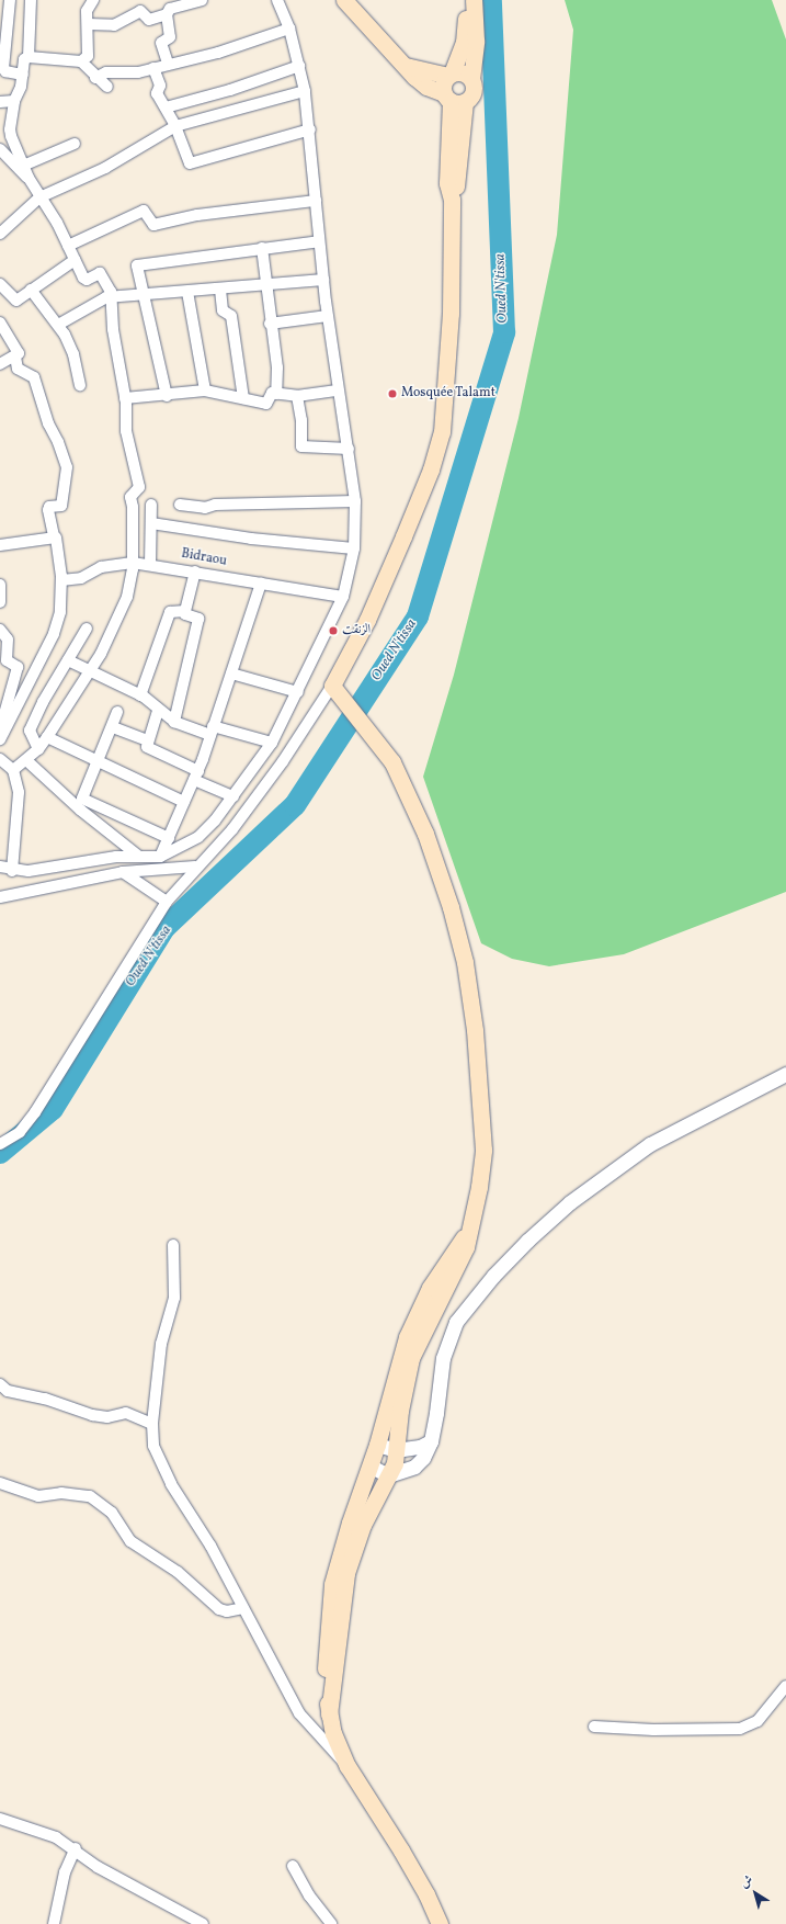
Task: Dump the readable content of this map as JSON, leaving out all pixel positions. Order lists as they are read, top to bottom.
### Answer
{
  "streets": {
    "street": ["Bidraou"]
  },
  "water": ["Oued N'tissa"],
  "places": ["Mosquée Talamt", "الزنقت"],
  "north": "top left"
}
